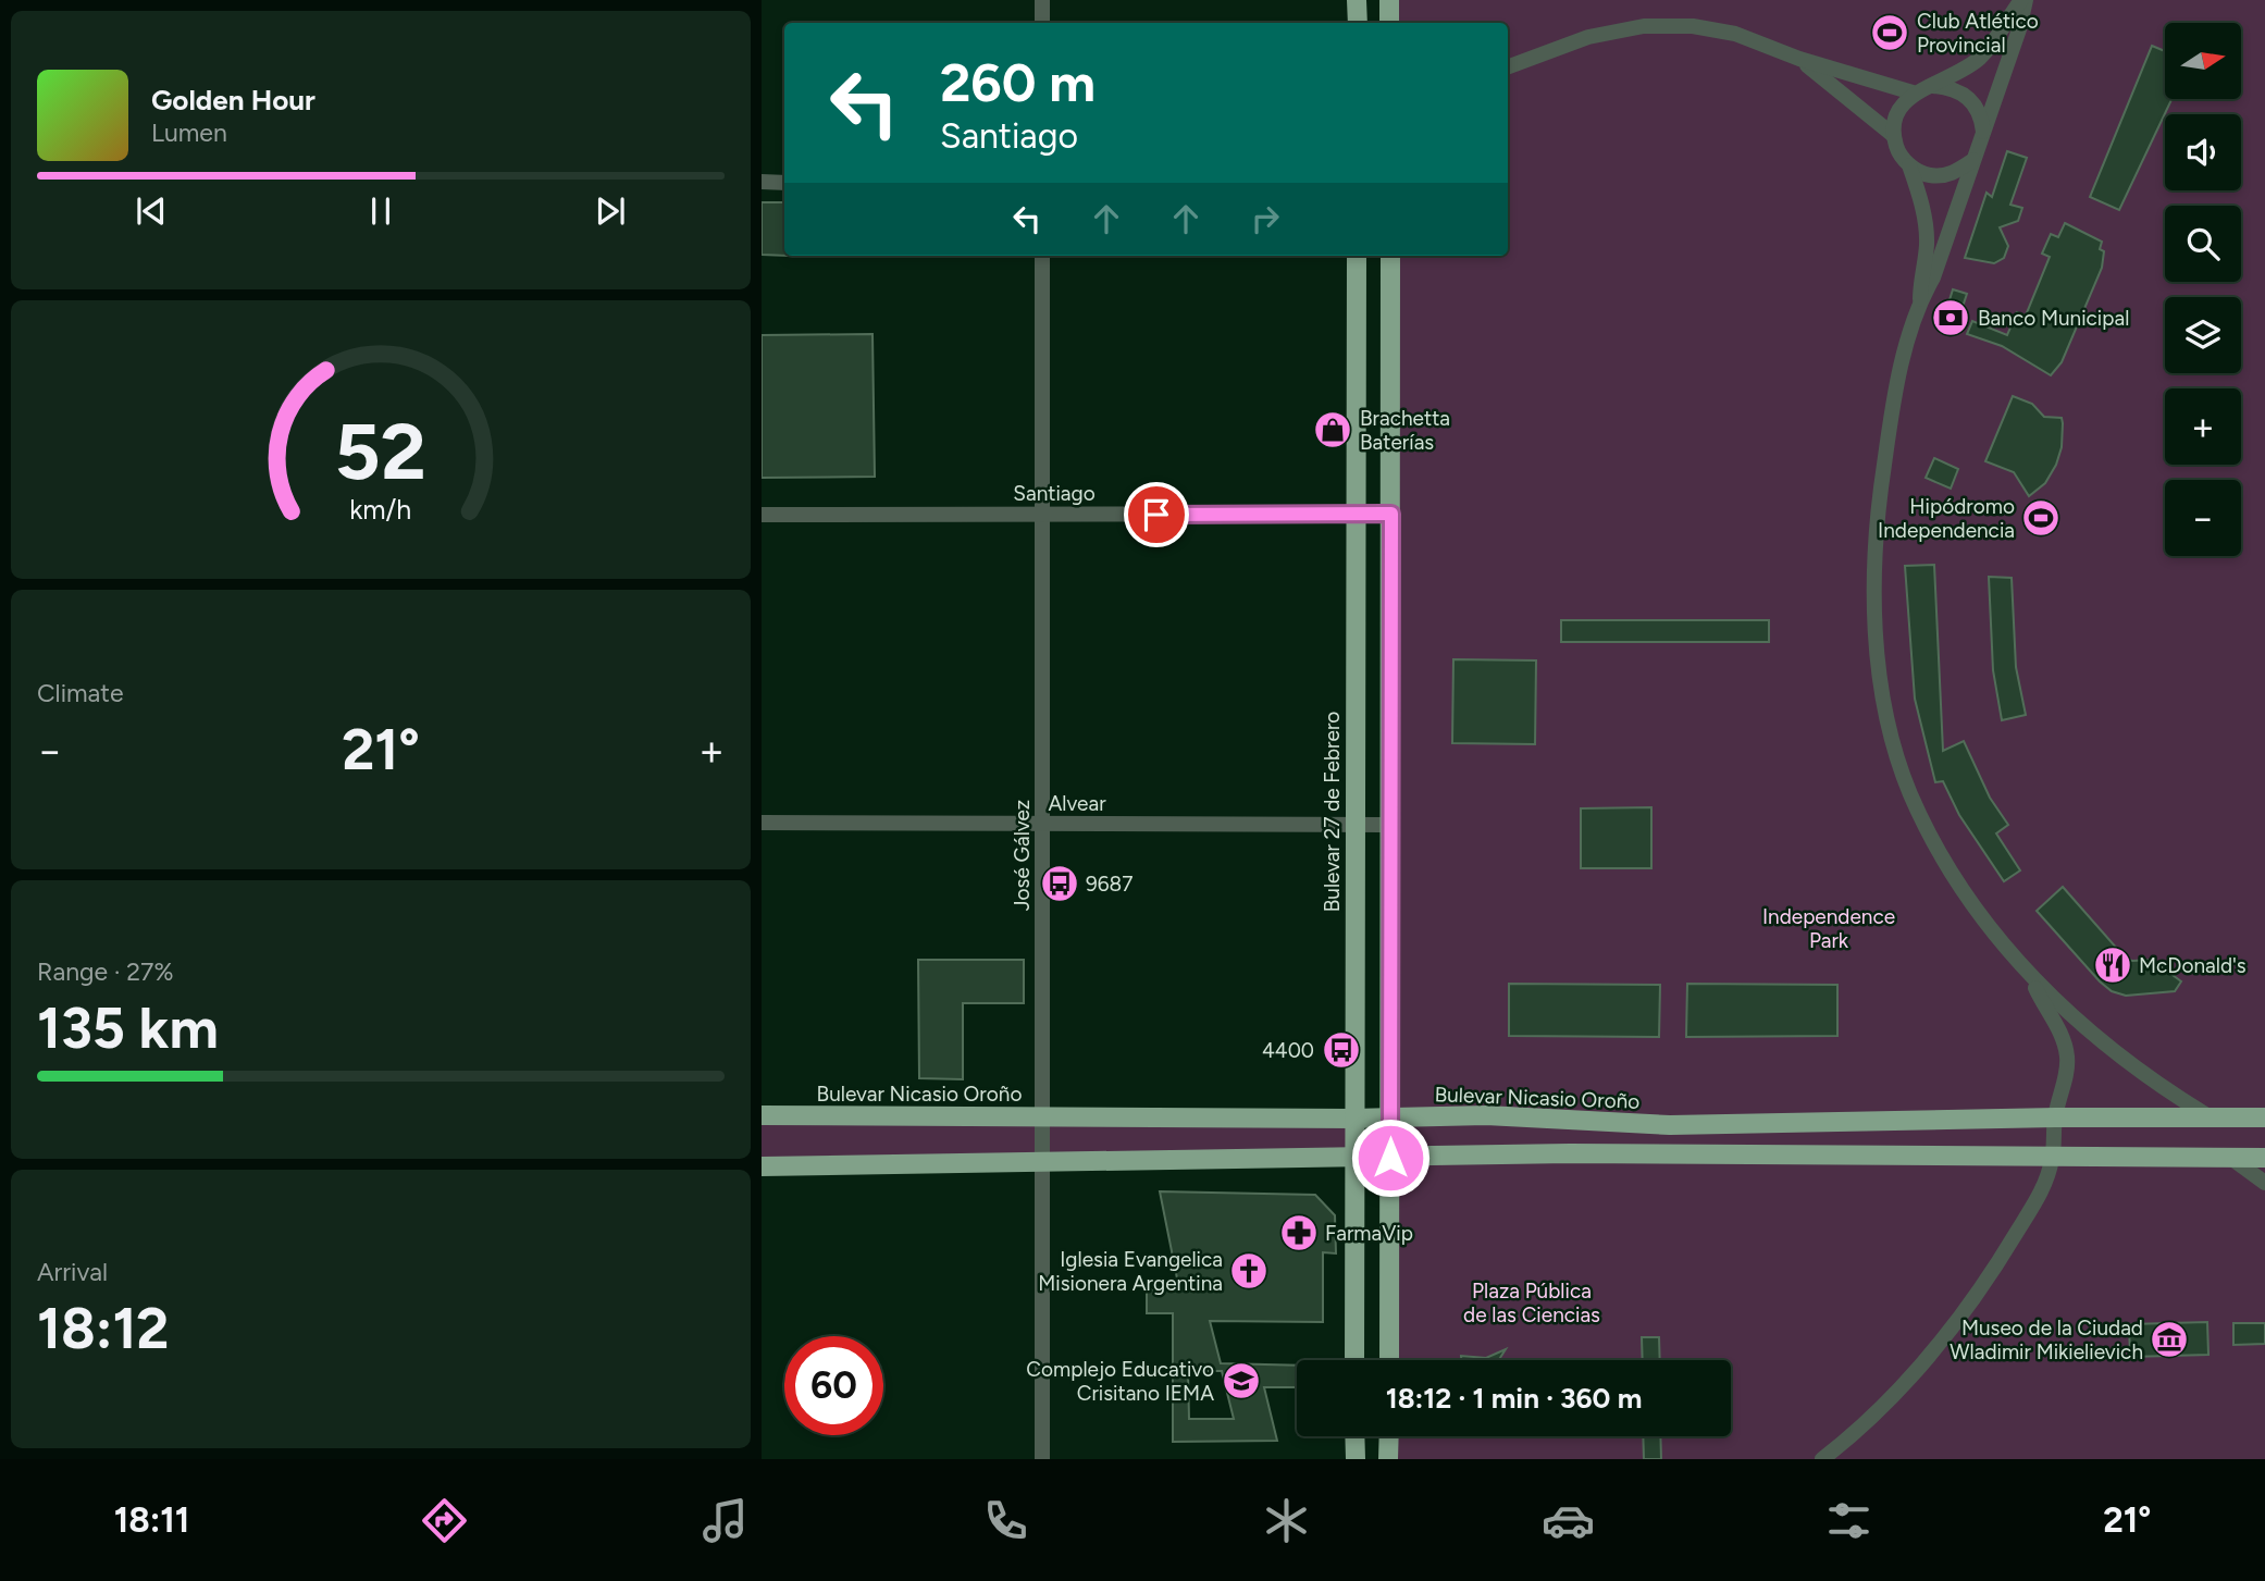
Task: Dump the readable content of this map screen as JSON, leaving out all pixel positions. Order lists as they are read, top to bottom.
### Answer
{
  "streets": {
    "main road": ["Bulevar 27 de Febrero", "Bulevar Nicasio Oroño"],
    "street": ["Santiago", "Alvear", "José Gálvez"]
  },
  "crossings": [
    ["Santiago", "Bulevar 27 de Febrero"],
    ["Santiago", "José Gálvez"],
    ["Alvear", "Bulevar 27 de Febrero"],
    ["Alvear", "José Gálvez"],
    ["Bulevar 27 de Febrero", "Bulevar Nicasio Oroño"],
    ["José Gálvez", "Bulevar Nicasio Oroño"]
  ],
  "parks": ["Independence Park", "Plaza Pública de las Ciencias"],
  "places": {
    "sports": ["Club Atlético Provincial", "Hipódromo Independencia"],
    "bank": ["Banco Municipal"],
    "shop": ["Brachetta Baterías"],
    "bus stop": ["9687", "4400"],
    "restaurant": ["McDonald's"],
    "pharmacy": ["FarmaVip"],
    "church": ["Iglesia Evangelica Misionera Argentina"],
    "museum": ["Museo de la Ciudad Wladimir Mikielievich"],
    "school or university": ["Complejo Educativo Crisitano IEMA"]
  },
  "north": "right",
  "page": {
    "map_buttons": ["+", "−"],
    "turn": ["260 m", "Santiago"],
    "song": ["Golden Hour", "Lumen"],
    "tile": [
      "Climate",
      ["Range · 27%", "135 km"],
      ["Arrival", "18:12"]
    ],
    "heat": ["−", "21°", "+"],
    "limit": "60",
    "trip": "18:12 · 1 min · 360 m",
    "tabs": ["18:11", "21°"],
    "gauge": ["52", "km/h"]
  }
}
